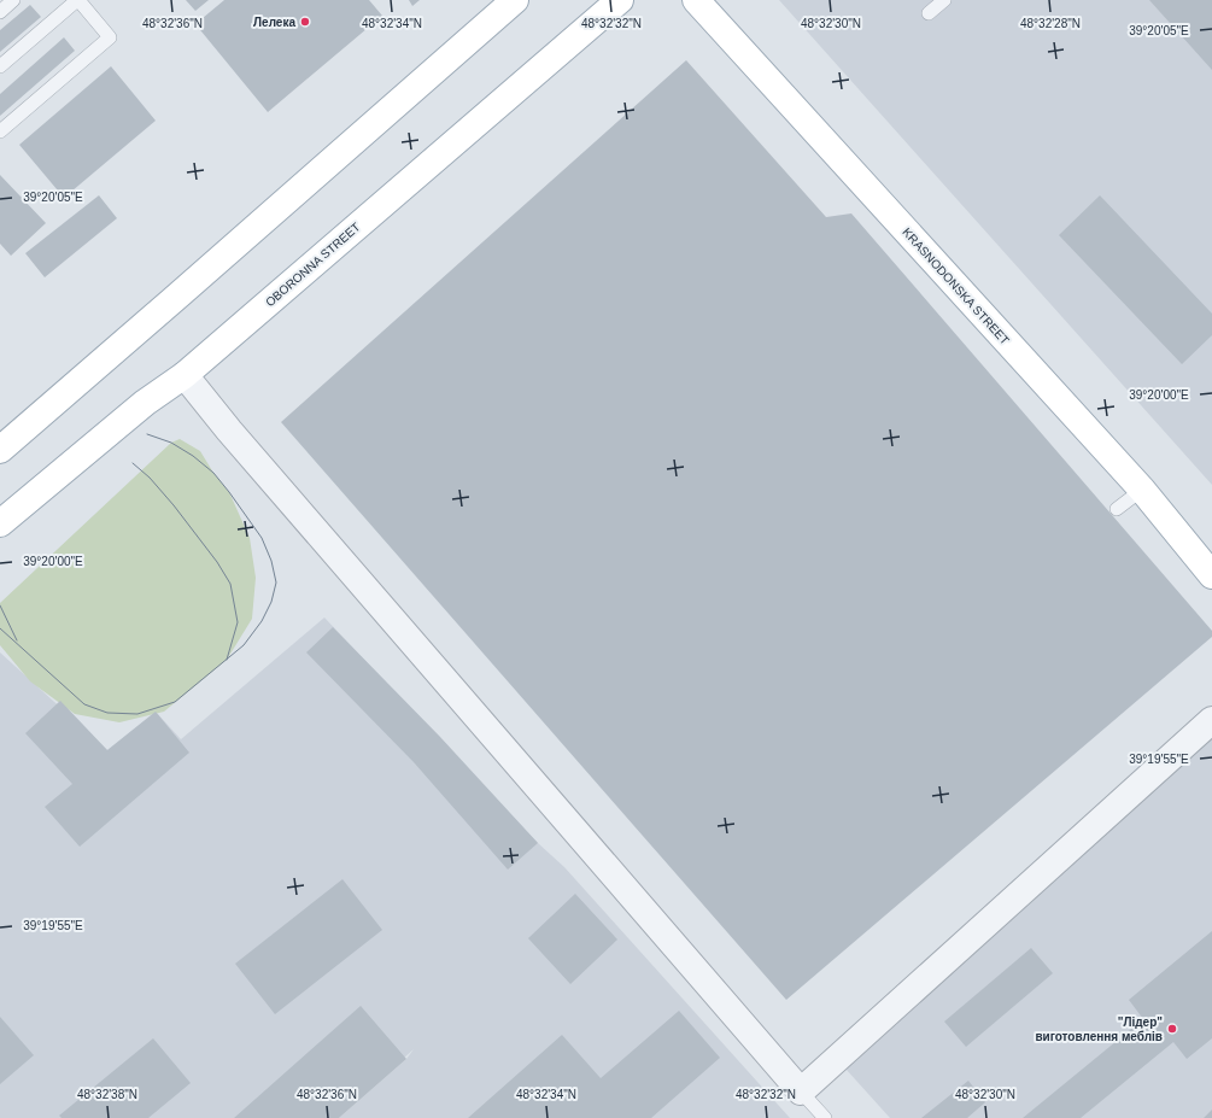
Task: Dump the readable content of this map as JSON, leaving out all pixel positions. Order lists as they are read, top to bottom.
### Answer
{
  "streets": {
    "main road": ["OBORONNA STREET", "KRASNODONSKA STREET"]
  },
  "places": ["Лелека", "\"Лідер\" виготовлення меблів"],
  "coordinates": [
    "48°32'36\"N",
    "48°32'34\"N",
    "48°32'32\"N",
    "48°32'30\"N",
    "48°32'28\"N",
    "39°20'05\"E",
    "39°20'00\"E",
    "39°19'55\"E",
    "48°32'38\"N"
  ]
}
